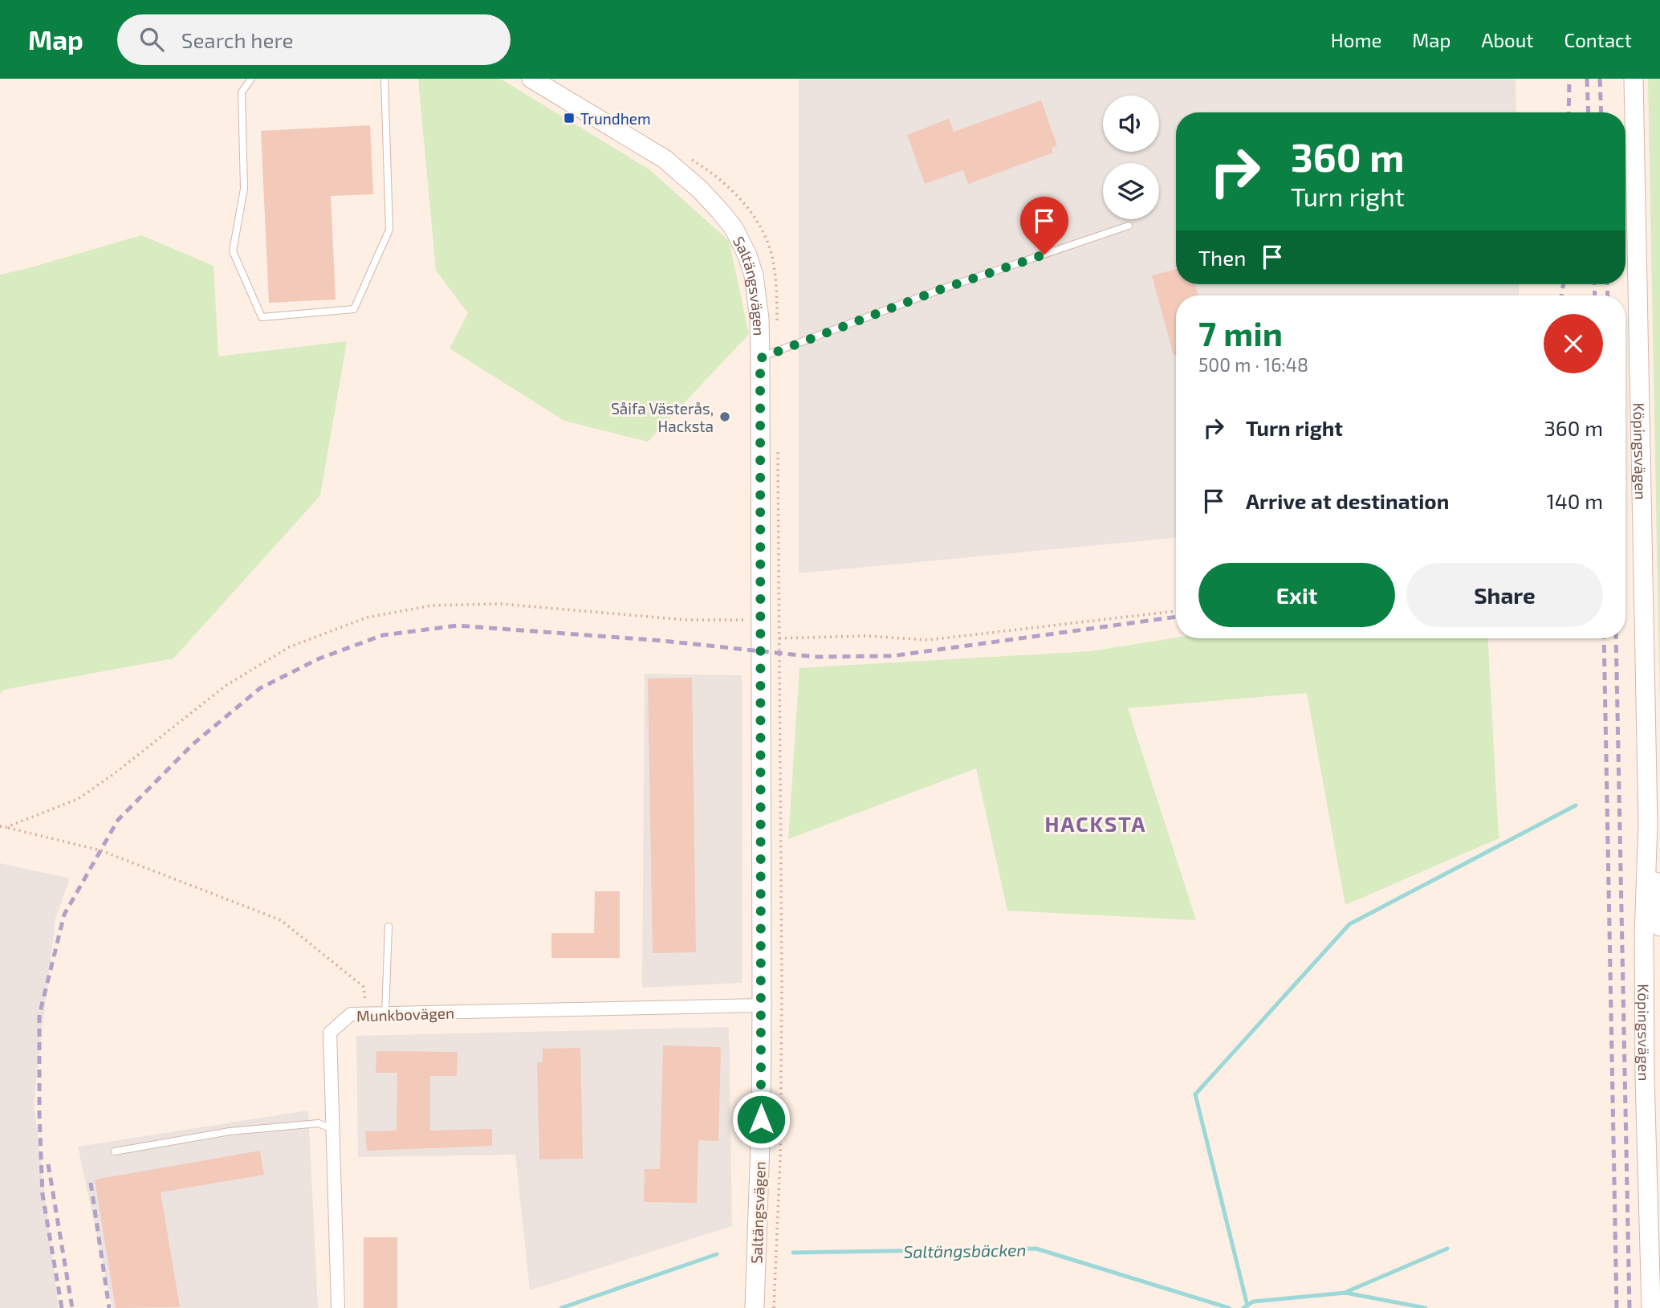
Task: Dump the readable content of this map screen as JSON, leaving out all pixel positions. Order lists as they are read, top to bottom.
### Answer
{
  "streets": {
    "street": ["Saltängsvägen", "Köpingsvägen", "Munkbovägen"]
  },
  "crossings": [
    ["Saltängsvägen", "Munkbovägen"]
  ],
  "districts": ["HACKSTA"],
  "water": ["Saltängsbäcken"],
  "places": {
    "transit": ["Trundhem"],
    "other": ["Såifa Västerås, Hacksta"]
  },
  "page": {
    "header": "Map",
    "search": "Search here",
    "nav": [
      "Home",
      "Map",
      "About",
      "Contact"
    ],
    "turn": ["360 m", "Turn right"],
    "then": "Then",
    "heading": ["7 min", "500 m · 16:48"],
    "list": [
      {
        "name": "Turn right",
        "value": "360 m"
      },
      {
        "name": "Arrive at destination",
        "value": "140 m"
      }
    ],
    "buttons": ["Exit", "Share"]
  }
}
